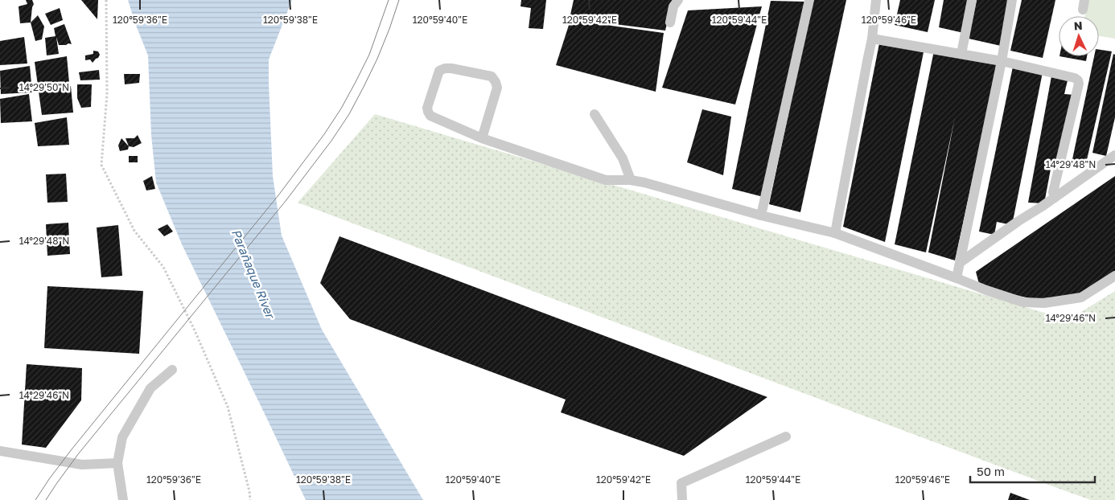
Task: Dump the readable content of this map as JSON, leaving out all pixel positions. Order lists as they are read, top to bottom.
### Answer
{
  "water": ["Parañaque River"],
  "scale_bar": "50 m",
  "north": "top",
  "coordinates": [
    "120°59'36\"E",
    "120°59'38\"E",
    "120°59'40\"E",
    "120°59'42\"E",
    "120°59'44\"E",
    "120°59'46\"E",
    "14°29'50\"N",
    "14°29'48\"N",
    "14°29'46\"N"
  ]
}
